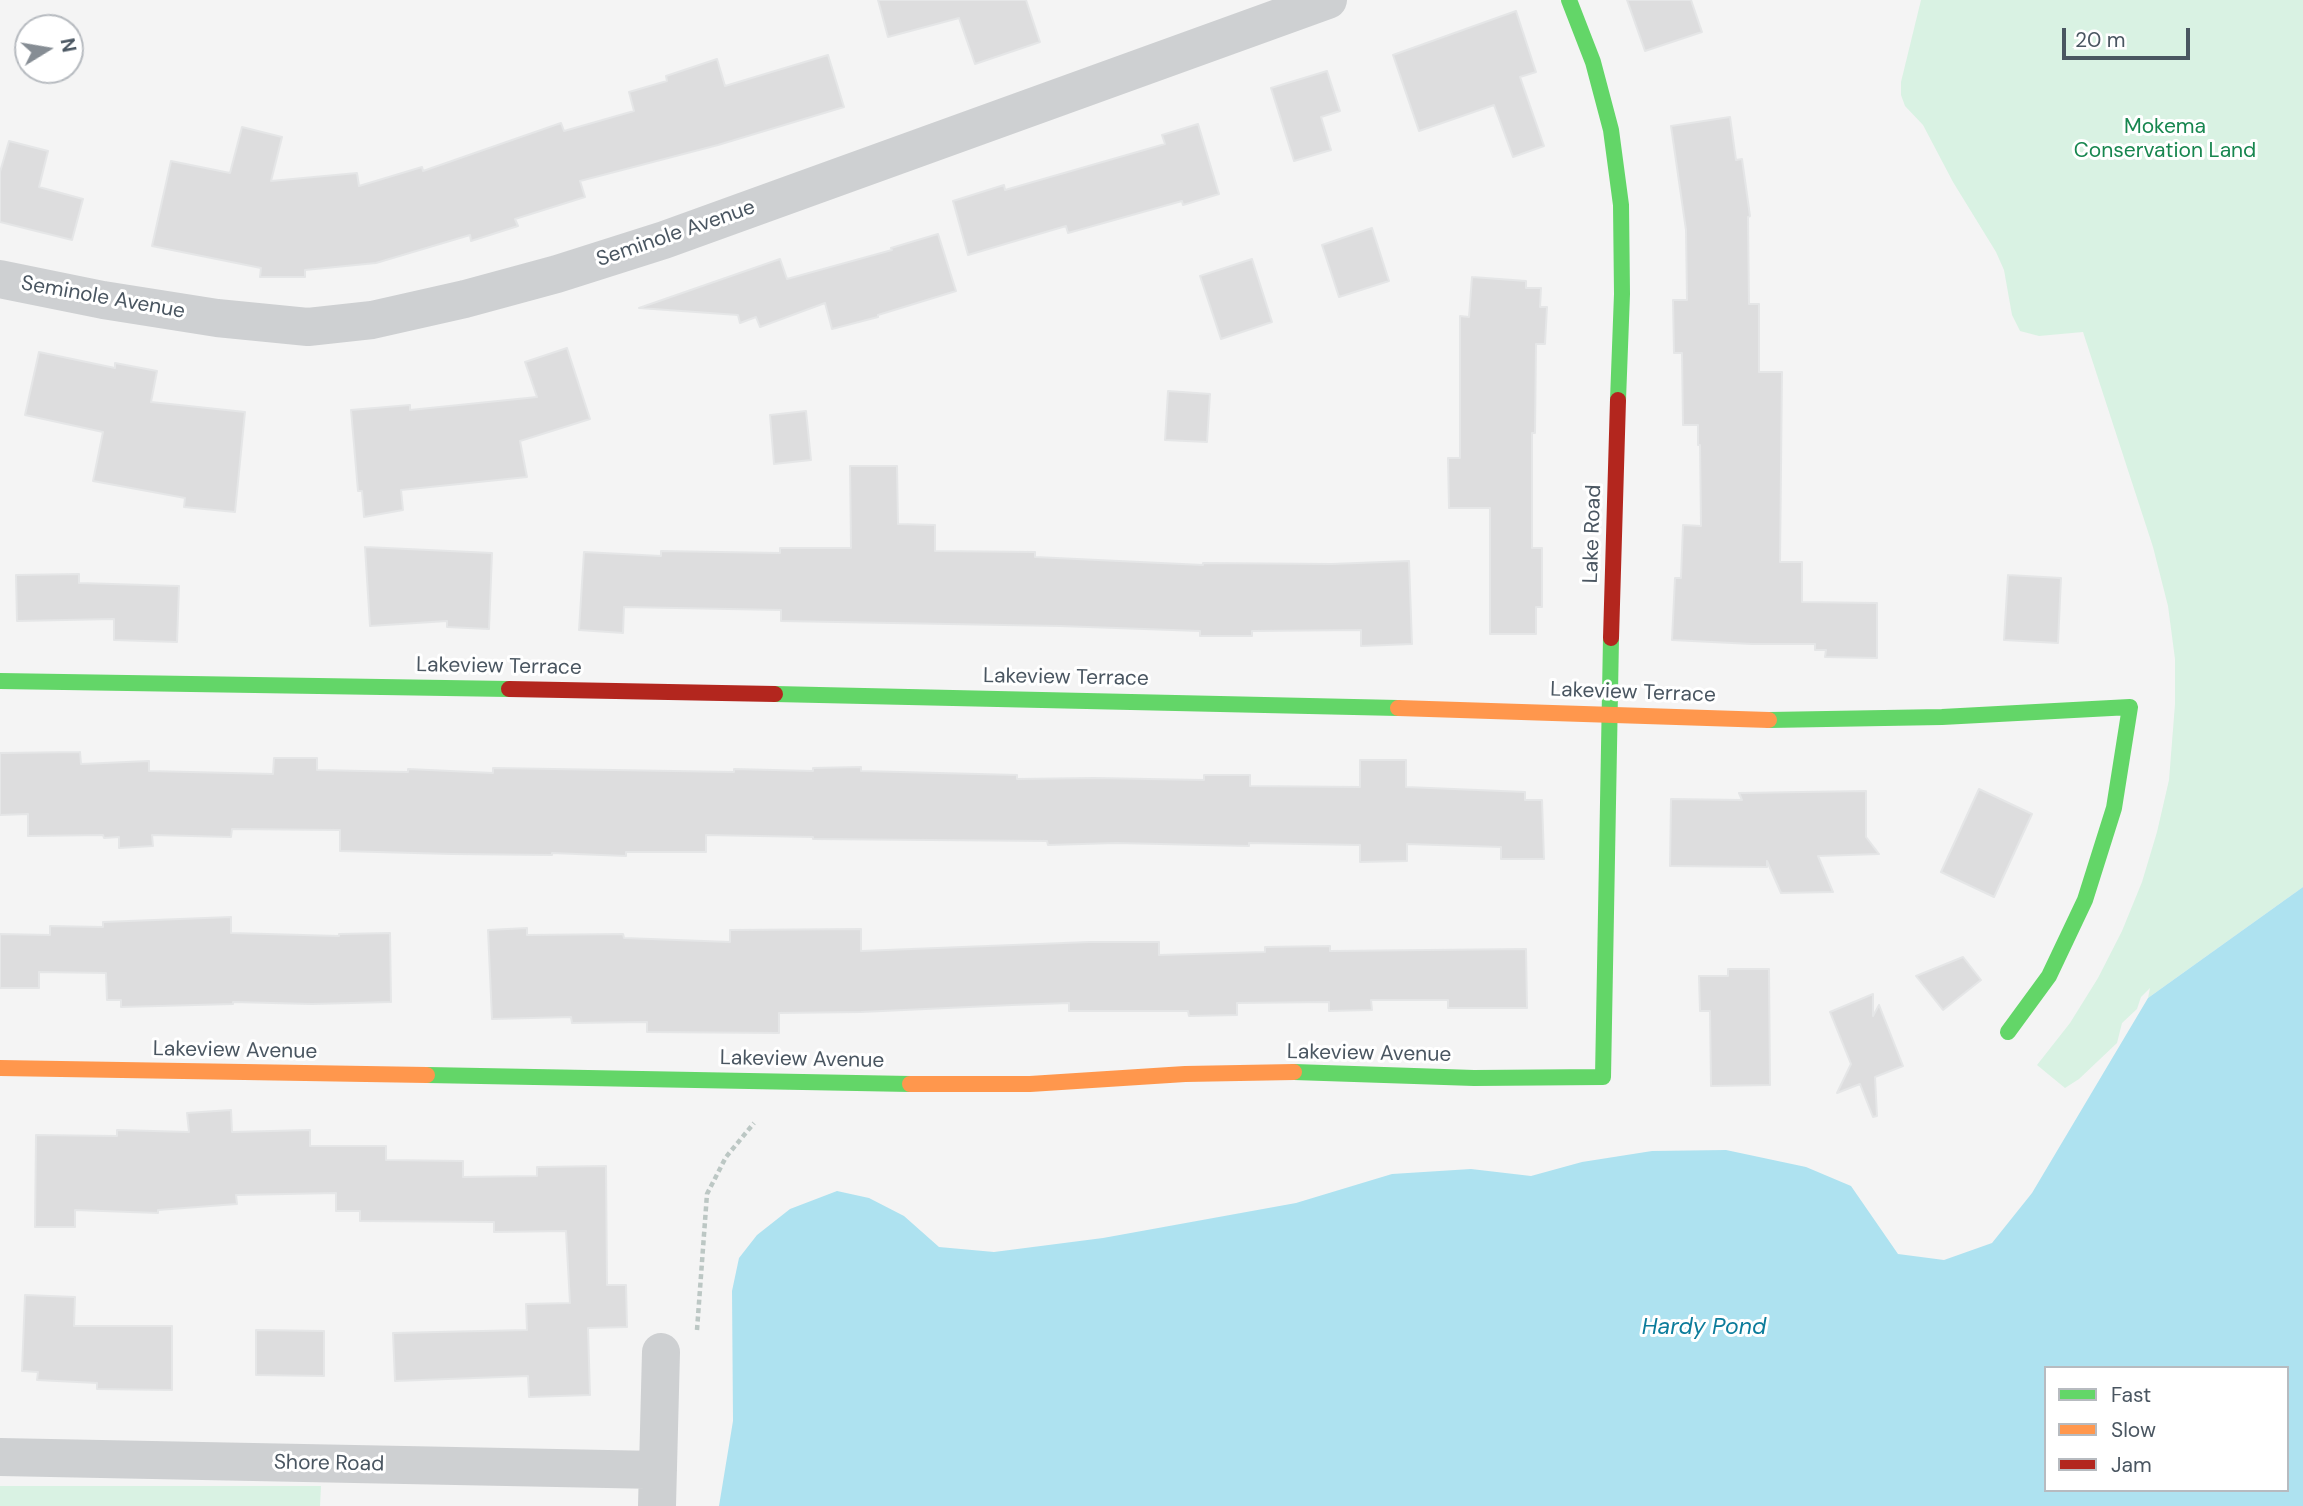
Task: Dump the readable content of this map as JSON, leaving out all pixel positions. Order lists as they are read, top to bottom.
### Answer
{
  "streets": {
    "street": [
      "Seminole Avenue",
      "Lake Road",
      "Lakeview Terrace",
      "Lakeview Avenue",
      "Shore Road"
    ]
  },
  "crossings": [
    ["Lake Road", "Lakeview Terrace"],
    ["Lake Road", "Lakeview Avenue"]
  ],
  "water": ["Hardy Pond"],
  "parks": ["Mokema Conservation Land"],
  "legend": ["Fast", "Slow", "Jam"],
  "scale_bar": "20 m",
  "north": "right"
}
